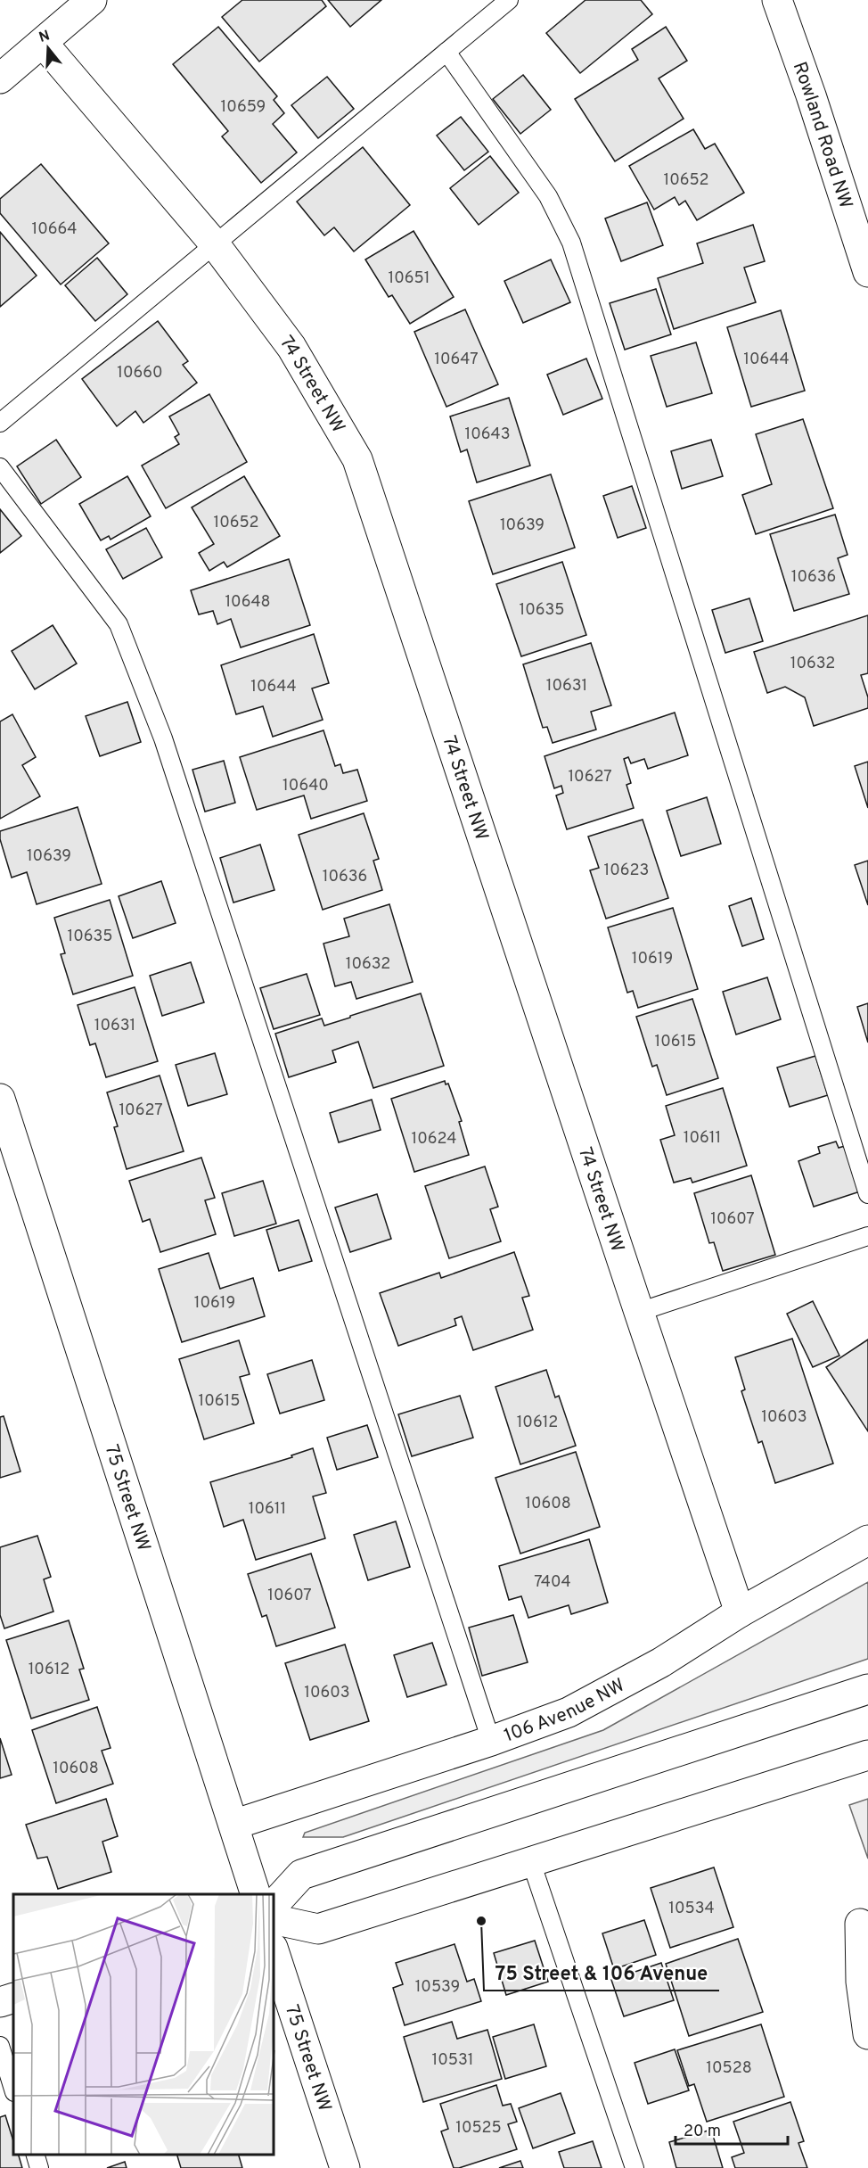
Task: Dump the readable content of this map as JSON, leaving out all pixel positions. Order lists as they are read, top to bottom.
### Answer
{
  "streets": {
    "street": [
      "Rowland Road NW",
      "74 Street NW",
      "75 Street NW",
      "106 Avenue NW"
    ]
  },
  "crossings": [
    ["74 Street NW", "106 Avenue NW"],
    ["75 Street NW", "106 Avenue NW"]
  ],
  "places": ["75 Street & 106 Avenue"],
  "house_numbers": [
    "10659",
    "10652",
    "10664",
    "10651",
    "10647",
    "10644",
    "10660",
    "10643",
    "10652",
    "10639",
    "10636",
    "10648",
    "10635",
    "10632",
    "10631",
    "10644",
    "10627",
    "10640",
    "10639",
    "10623",
    "10636",
    "10635",
    "10619",
    "10632",
    "10631",
    "10615",
    "10627",
    "10611",
    "10624",
    "10607",
    "10619",
    "10615",
    "10603",
    "10612",
    "10608",
    "10611",
    "7404",
    "10607",
    "10612",
    "10603",
    "10608",
    "10534",
    "10539",
    "10531",
    "10528",
    "10525"
  ],
  "scale_bar": "20 m",
  "north": "top"
}
